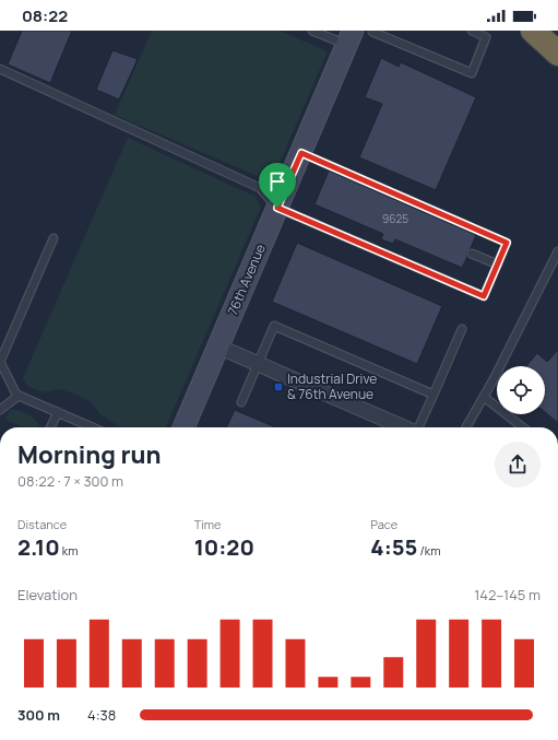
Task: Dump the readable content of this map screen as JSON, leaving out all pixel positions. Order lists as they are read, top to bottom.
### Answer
{
  "streets": {
    "street": ["76th Avenue"]
  },
  "places": {
    "transit": ["Industrial Drive & 76th Avenue"]
  },
  "house_numbers": ["9625"],
  "page": {
    "status": "08:22",
    "heading": ["Morning run", "08:22 · 7 × 300 m"],
    "stats": [
      ["Distance", "2.10 km"],
      ["Time", "10:20"],
      ["Pace", "4:55 /km"]
    ],
    "chart": ["Elevation", "142–145 m"],
    "list": [
      {
        "name": "300 m",
        "note": "4:38"
      }
    ]
  }
}
